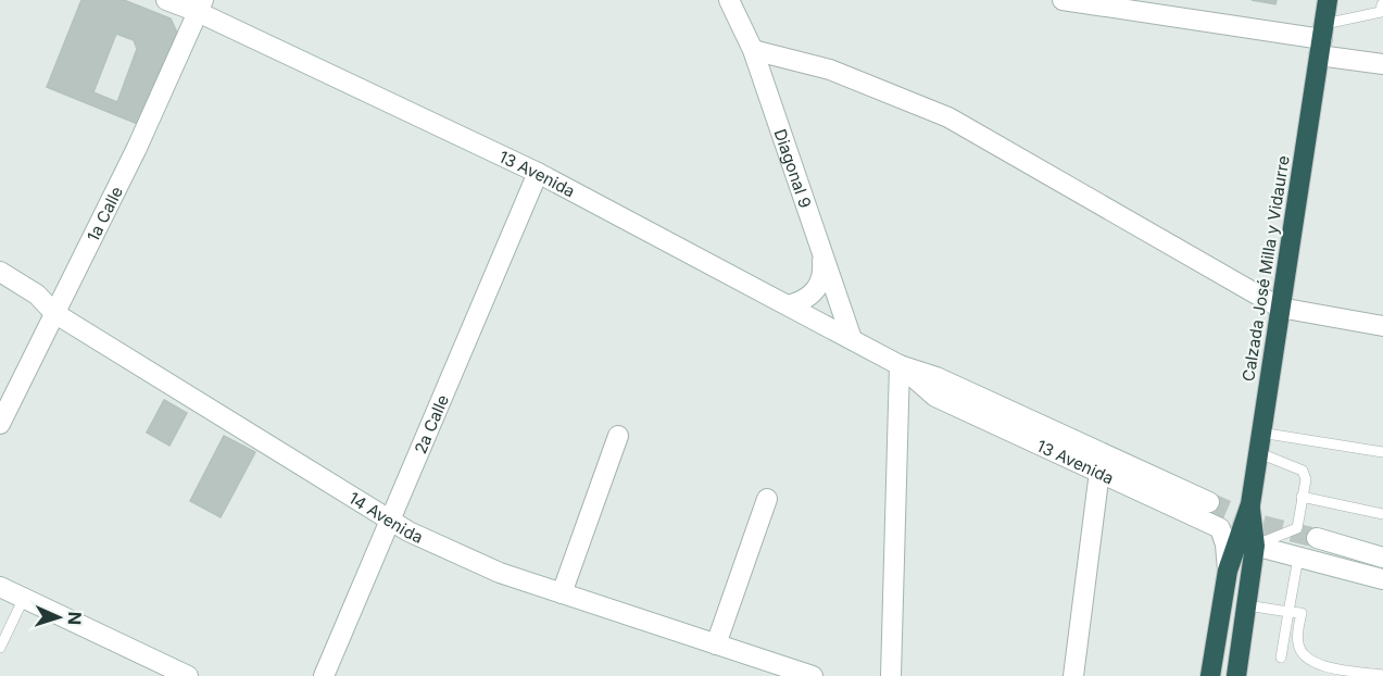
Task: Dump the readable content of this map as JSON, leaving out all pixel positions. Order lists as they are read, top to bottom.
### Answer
{
  "streets": {
    "highway": ["Calzada José Milla y Vidaurre"],
    "street": [
      "Diagonal 9",
      "13 Avenida",
      "1a Calle",
      "2a Calle",
      "14 Avenida"
    ]
  },
  "crossings": [
    ["Diagonal 9", "13 Avenida"],
    ["13 Avenida", "1a Calle"],
    ["13 Avenida", "Calzada José Milla y Vidaurre"],
    ["13 Avenida", "2a Calle"],
    ["1a Calle", "14 Avenida"],
    ["2a Calle", "14 Avenida"]
  ],
  "north": "right"
}
